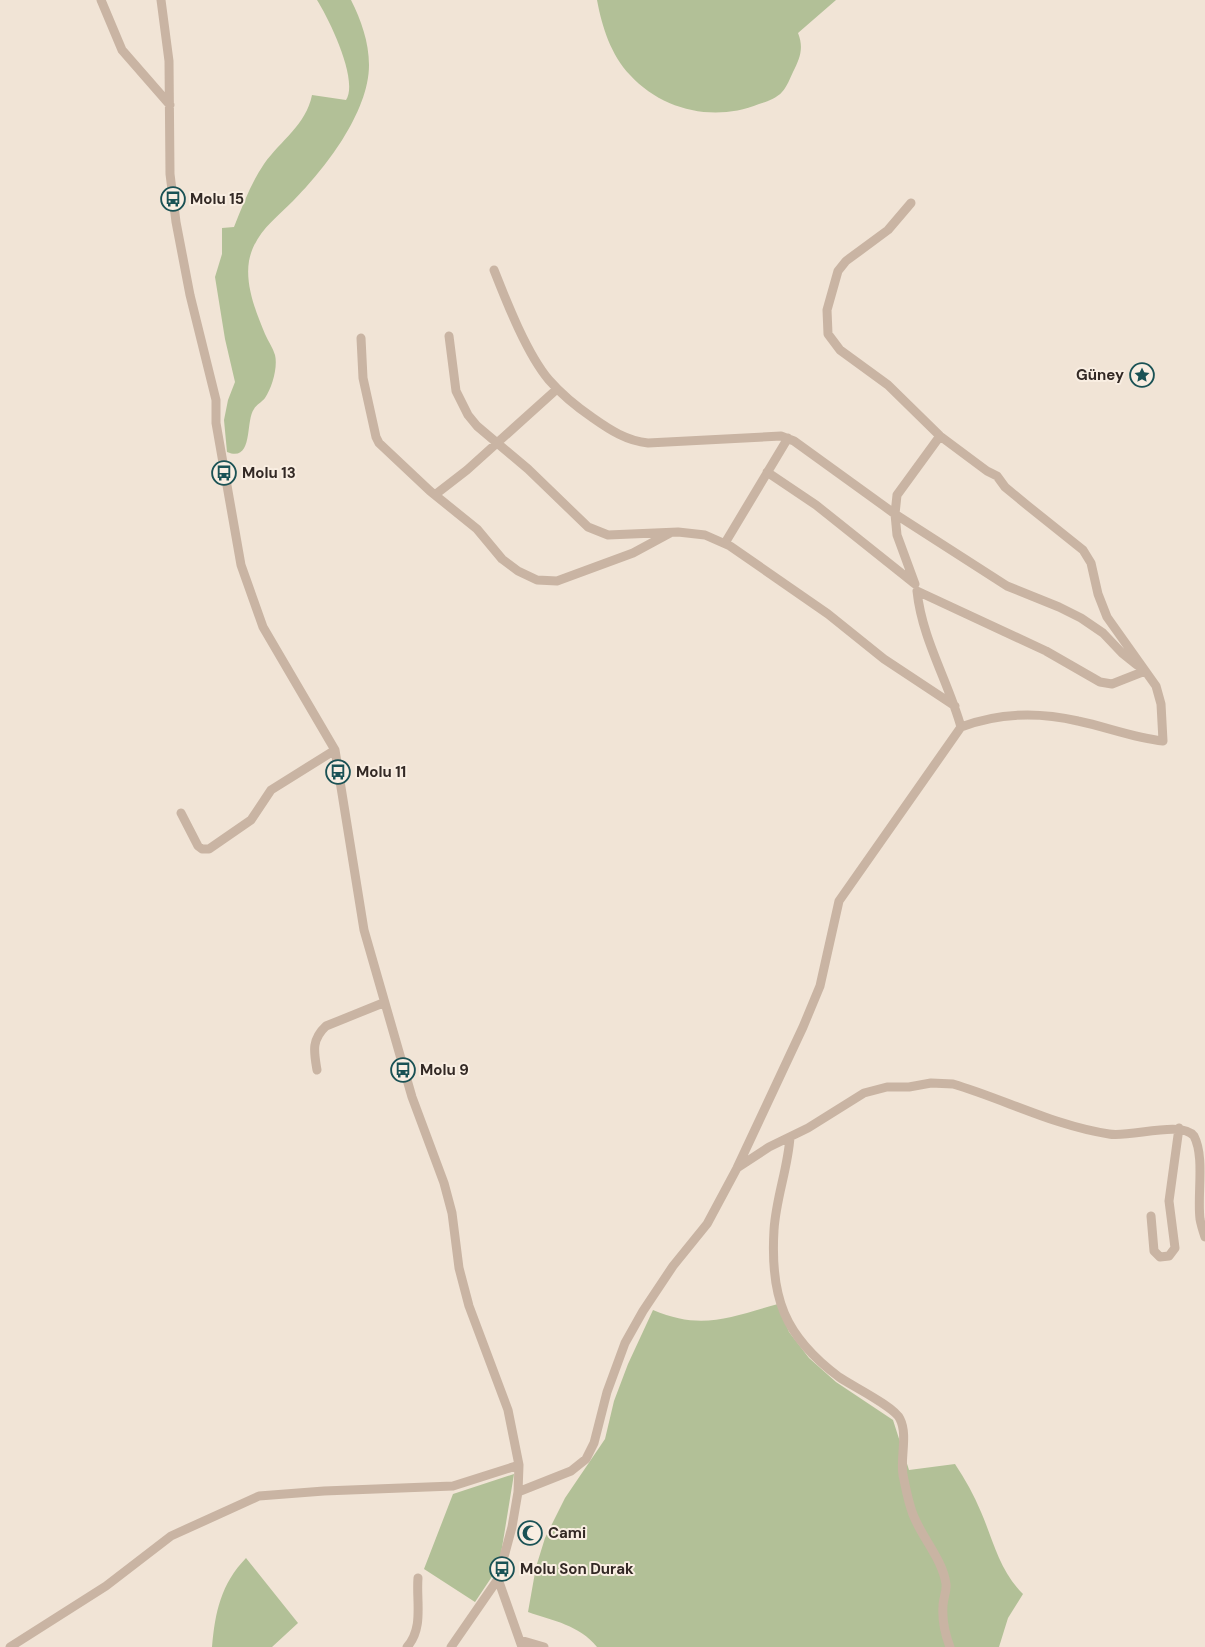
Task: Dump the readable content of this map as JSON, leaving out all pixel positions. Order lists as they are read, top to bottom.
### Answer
{
  "places": {
    "bus stop": [
      "Molu 15",
      "Molu 13",
      "Molu 11",
      "Molu 9",
      "Molu Son Durak"
    ],
    "place": ["Güney"],
    "mosque": ["Cami"]
  }
}
